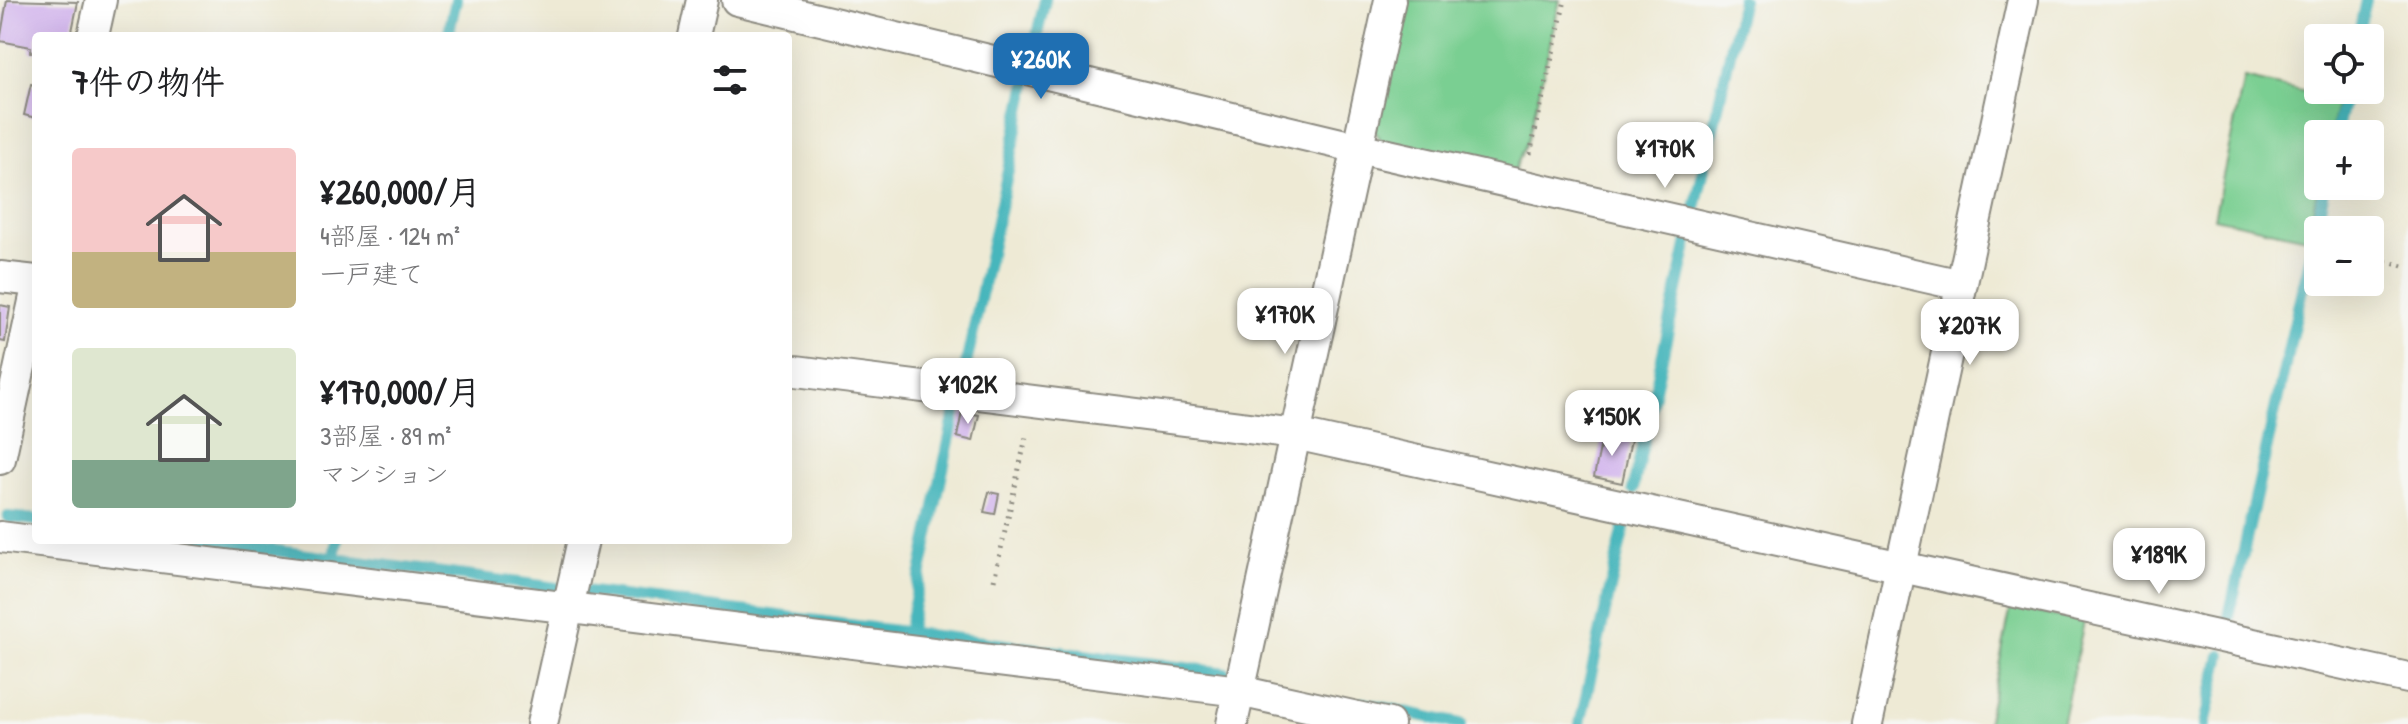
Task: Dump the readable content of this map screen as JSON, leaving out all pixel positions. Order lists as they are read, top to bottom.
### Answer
{
  "page": {
    "map_buttons": ["+", "−"],
    "heading": "7件の物件",
    "price": [
      "¥260K",
      "¥170K",
      "¥170K",
      "¥207K",
      "¥102K",
      "¥150K",
      "¥189K"
    ],
    "list": [
      {
        "name": "¥260,000/月",
        "note": "4部屋 · 124 m² · 一戸建て"
      },
      {
        "name": "¥170,000/月",
        "note": "3部屋 · 89 m² · マンション"
      }
    ]
  }
}
